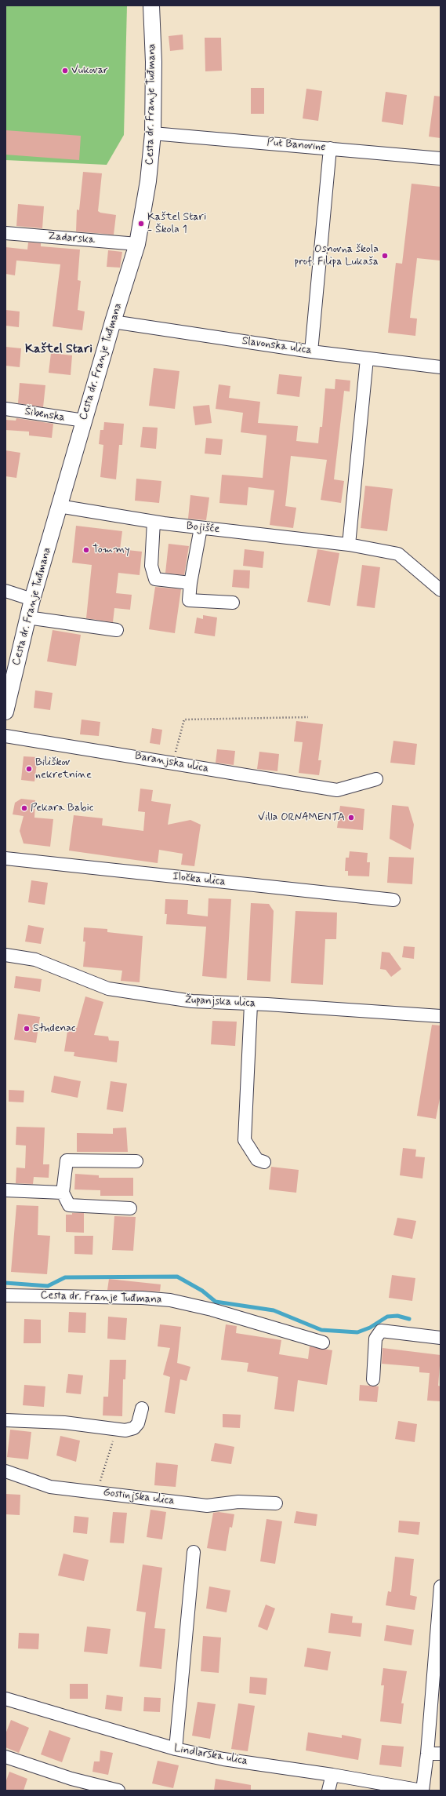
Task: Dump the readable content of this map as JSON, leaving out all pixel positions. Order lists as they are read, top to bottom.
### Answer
{
  "streets": {
    "main road": ["Cesta dr. Franje Tuđmana"],
    "street": [
      "Put Banovine",
      "Zadarska",
      "Slavonska ulica",
      "Šibenska",
      "Bojišće",
      "Baranjska ulica",
      "Iločka ulica",
      "Županjska ulica",
      "Gostinjska ulica",
      "Lindlarska ulica"
    ]
  },
  "crossings": [
    ["Cesta dr. Franje Tuđmana", "Put Banovine"],
    ["Cesta dr. Franje Tuđmana", "Zadarska"],
    ["Cesta dr. Franje Tuđmana", "Slavonska ulica"],
    ["Cesta dr. Franje Tuđmana", "Šibenska"],
    ["Cesta dr. Franje Tuđmana", "Bojišće"]
  ],
  "districts": ["Kaštel Stari"],
  "places": [
    "Vukovar",
    "Kaštel Stari - Škola 1",
    "Osnovna škola prof. Filipa Lukaša",
    "Tommy",
    "Biliškov nekretnine",
    "Pekara Babic",
    "Villa ORNAMENTA",
    "Studenac"
  ]
}
